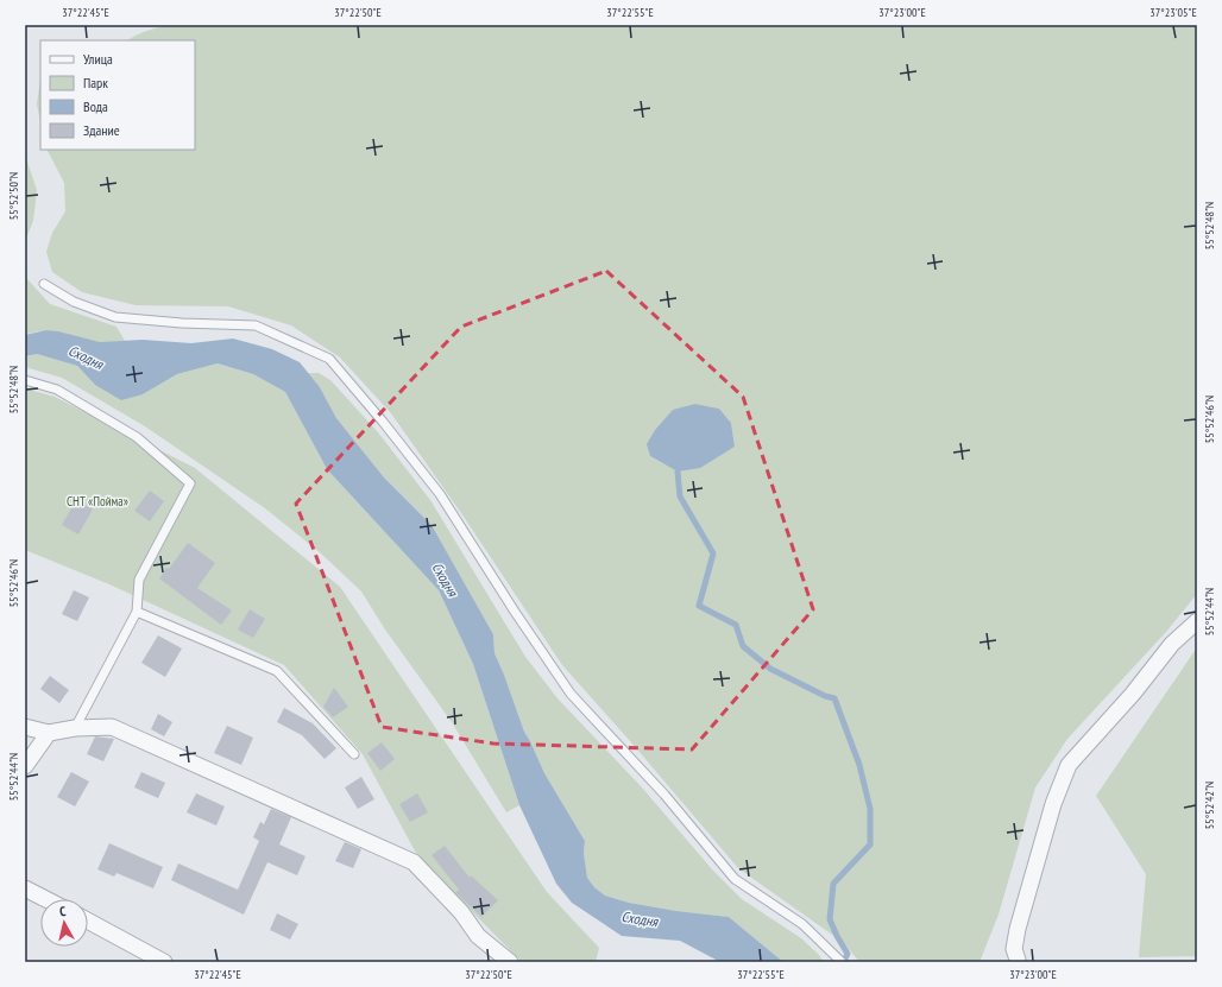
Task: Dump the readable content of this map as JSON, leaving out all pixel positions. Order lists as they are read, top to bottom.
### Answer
{
  "water": ["Сходня"],
  "parks": ["СНТ «Пойма»"],
  "legend": [
    "Улица",
    "Парк",
    "Вода",
    "Здание"
  ],
  "north": "top",
  "coordinates": [
    "37°22'45\"E",
    "37°22'50\"E",
    "37°22'55\"E",
    "37°23'00\"E",
    "37°23'05\"E",
    "55°52'50\"N",
    "55°52'48\"N",
    "55°52'46\"N",
    "55°52'44\"N",
    "55°52'42\"N"
  ]
}
